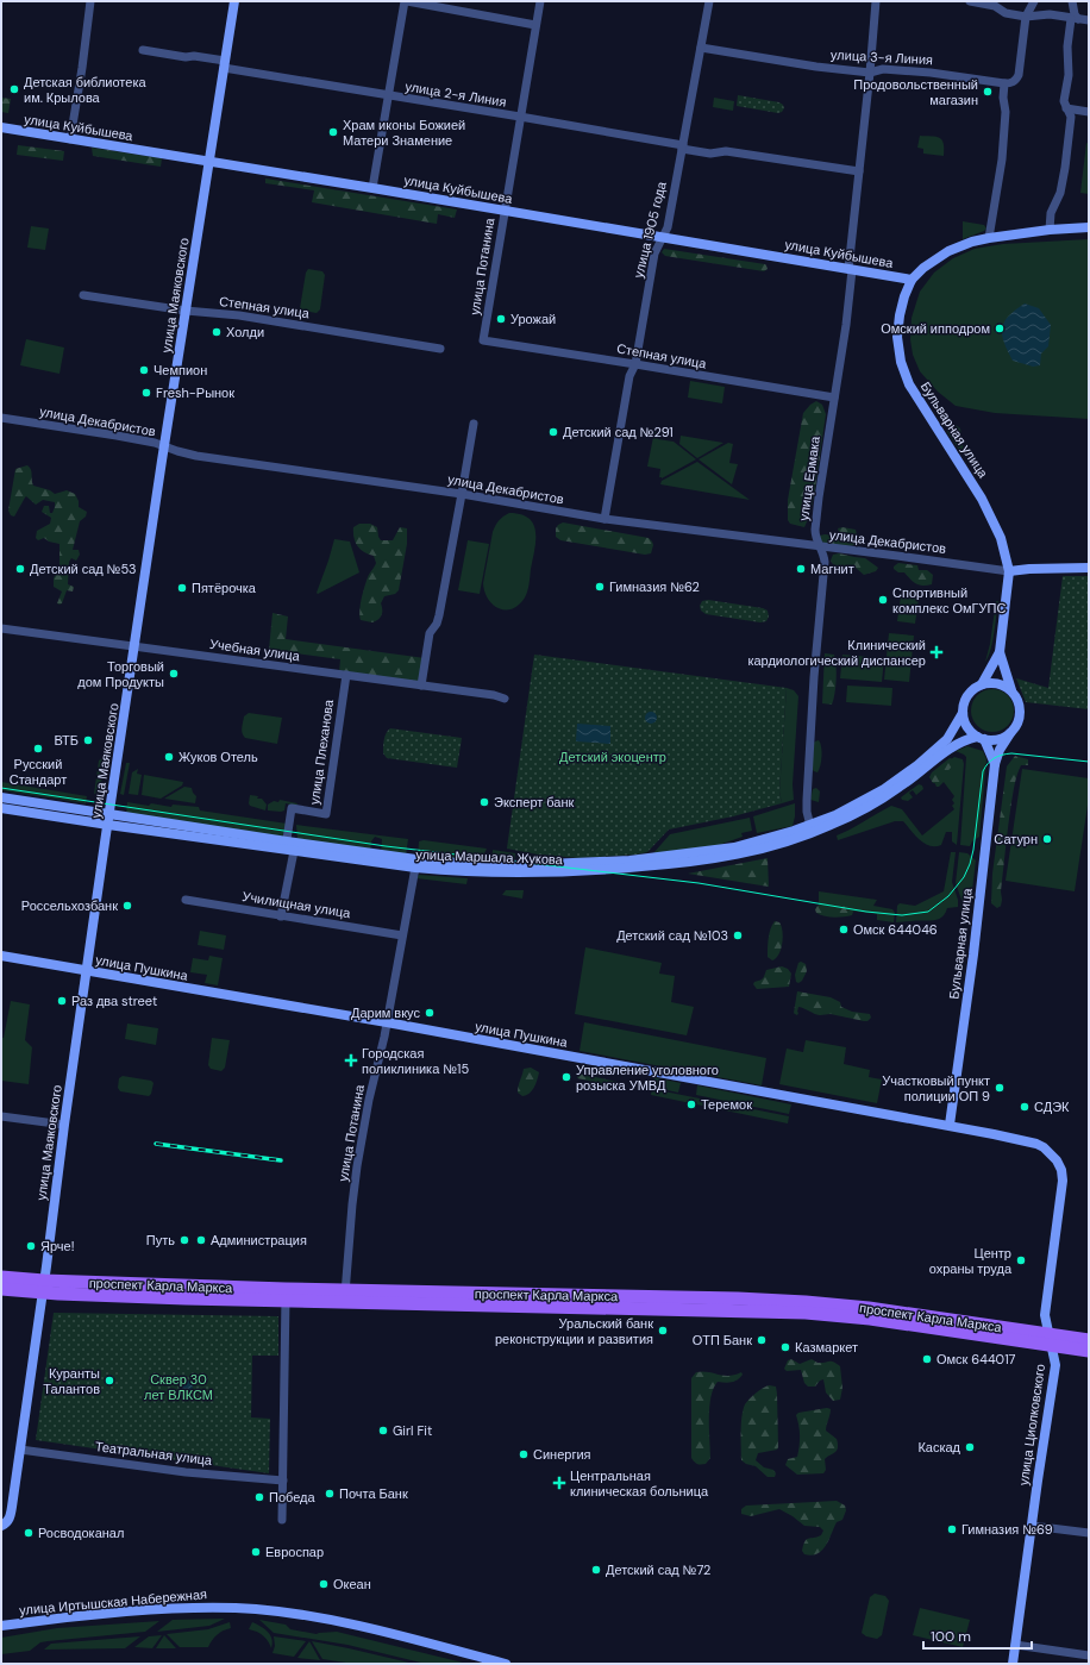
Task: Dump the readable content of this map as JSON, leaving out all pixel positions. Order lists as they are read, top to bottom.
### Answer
{
  "streets": {
    "main road": [
      "улица Куйбышева",
      "улица Маяковского",
      "Бульварная улица",
      "улица Маршала Жукова",
      "улица Пушкина",
      "проспект Карла Маркса",
      "улица Циолковского",
      "улица Иртышская Набережная"
    ],
    "street": [
      "улица 3-я Линия",
      "улица 2-я Линия",
      "улица 1905 года",
      "улица Потанина",
      "Степная улица",
      "улица Декабристов",
      "улица Ермака",
      "Учебная улица",
      "улица Плеханова",
      "Училищная улица",
      "Театральная улица"
    ]
  },
  "crossings": [
    ["улица 3-я Линия", "улица 1905 года"],
    ["улица 3-я Линия", "улица Ермака"],
    ["улица 2-я Линия", "улица 1905 года"],
    ["улица 2-я Линия", "улица Потанина"],
    ["улица 2-я Линия", "улица Маяковского"],
    ["улица 2-я Линия", "улица Ермака"],
    ["улица Куйбышева", "улица 1905 года"],
    ["улица Куйбышева", "улица Потанина"],
    ["улица Куйбышева", "улица Маяковского"],
    ["улица Куйбышева", "Бульварная улица"],
    ["улица Куйбышева", "улица Ермака"],
    ["улица 1905 года", "Степная улица"],
    ["улица 1905 года", "улица Декабристов"],
    ["улица Потанина", "Степная улица"],
    ["улица Потанина", "улица Маршала Жукова"],
    ["улица Потанина", "Училищная улица"],
    ["улица Потанина", "улица Пушкина"],
    ["улица Потанина", "проспект Карла Маркса"],
    ["улица Маяковского", "Степная улица"],
    ["улица Маяковского", "улица Декабристов"],
    ["улица Маяковского", "Учебная улица"],
    ["улица Маяковского", "улица Маршала Жукова"],
    ["улица Маяковского", "улица Пушкина"],
    ["улица Маяковского", "проспект Карла Маркса"],
    ["улица Маяковского", "Театральная улица"],
    ["Степная улица", "улица Ермака"],
    ["улица Декабристов", "Бульварная улица"],
    ["улица Декабристов", "улица Ермака"],
    ["Бульварная улица", "улица Маршала Жукова"],
    ["Бульварная улица", "улица Пушкина"],
    ["улица Ермака", "улица Маршала Жукова"],
    ["Учебная улица", "улица Плеханова"],
    ["улица Плеханова", "улица Маршала Жукова"],
    ["улица Пушкина", "улица Циолковского"],
    ["проспект Карла Маркса", "улица Циолковского"]
  ],
  "parks": ["Детский экоцентр", "Сквер 30 лет ВЛКСМ"],
  "places": {
    "other": [
      "Детская библиотека им. Крылова",
      "Продовольственный магазин",
      "Храм иконы Божией Матери Знамение",
      "Урожай",
      "Омский ипподром",
      "Холди",
      "Чемпион",
      "Fresh-Рынок",
      "Детский сад №291",
      "Детский сад №53",
      "Магнит",
      "Гимназия №62",
      "Пятёрочка",
      "Спортивный комплекс ОмГУПС",
      "Торговый дом Продукты",
      "ВТБ",
      "Русский Стандарт",
      "Жуков Отель",
      "Эксперт банк",
      "Сатурн",
      "Россельхозбанк",
      "Омск 644046",
      "Детский сад №103",
      "Раз два street",
      "Дарим вкус",
      "Управление уголовного розыска УМВД",
      "Участковый пункт полиции ОП 9",
      "Теремок",
      "СДЭК",
      "Путь",
      "Администрация",
      "Ярче!",
      "Центр охраны труда",
      "Уральский банк реконструкции и развития",
      "ОТП Банк",
      "Казмаркет",
      "Омск 644017",
      "Куранты Талантов",
      "Girl Fit",
      "Каскад",
      "Синергия",
      "Почта Банк",
      "Победа",
      "Гимназия №69",
      "Росводоканал",
      "Евроспар",
      "Детский сад №72",
      "Океан"
    ],
    "health": ["Клинический кардиологический диспансер", "Городская поликлиника №15", "Центральная клиническая больница"]
  },
  "scale_bar": "100 m"
}
